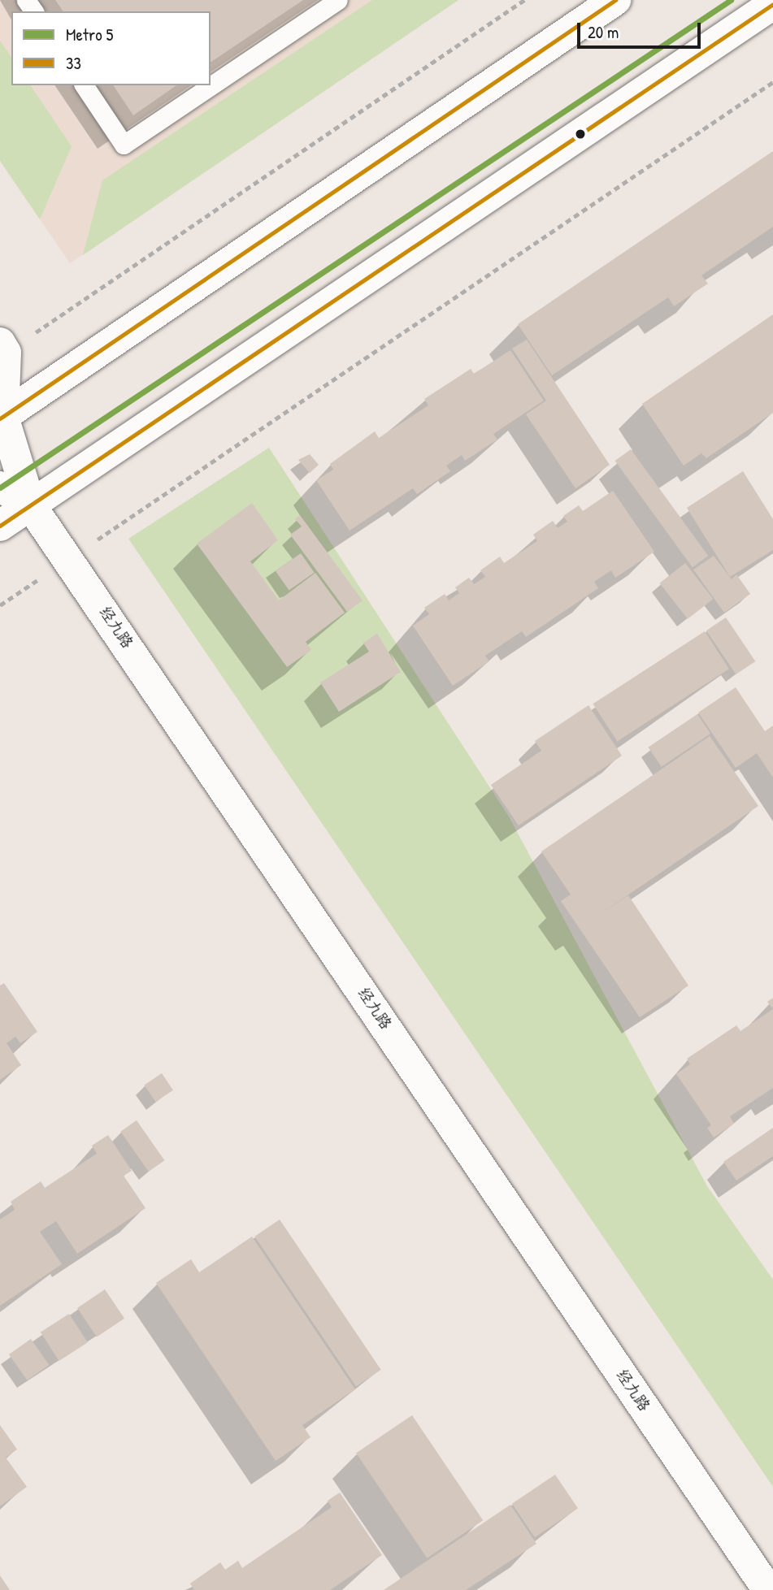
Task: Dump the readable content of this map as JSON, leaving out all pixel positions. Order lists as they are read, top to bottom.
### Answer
{
  "streets": {
    "main road": ["经九路"]
  },
  "lines": ["metro line 5", "transit line 33"],
  "legend": ["Metro 5", "33"],
  "scale_bar": "20 m"
}
